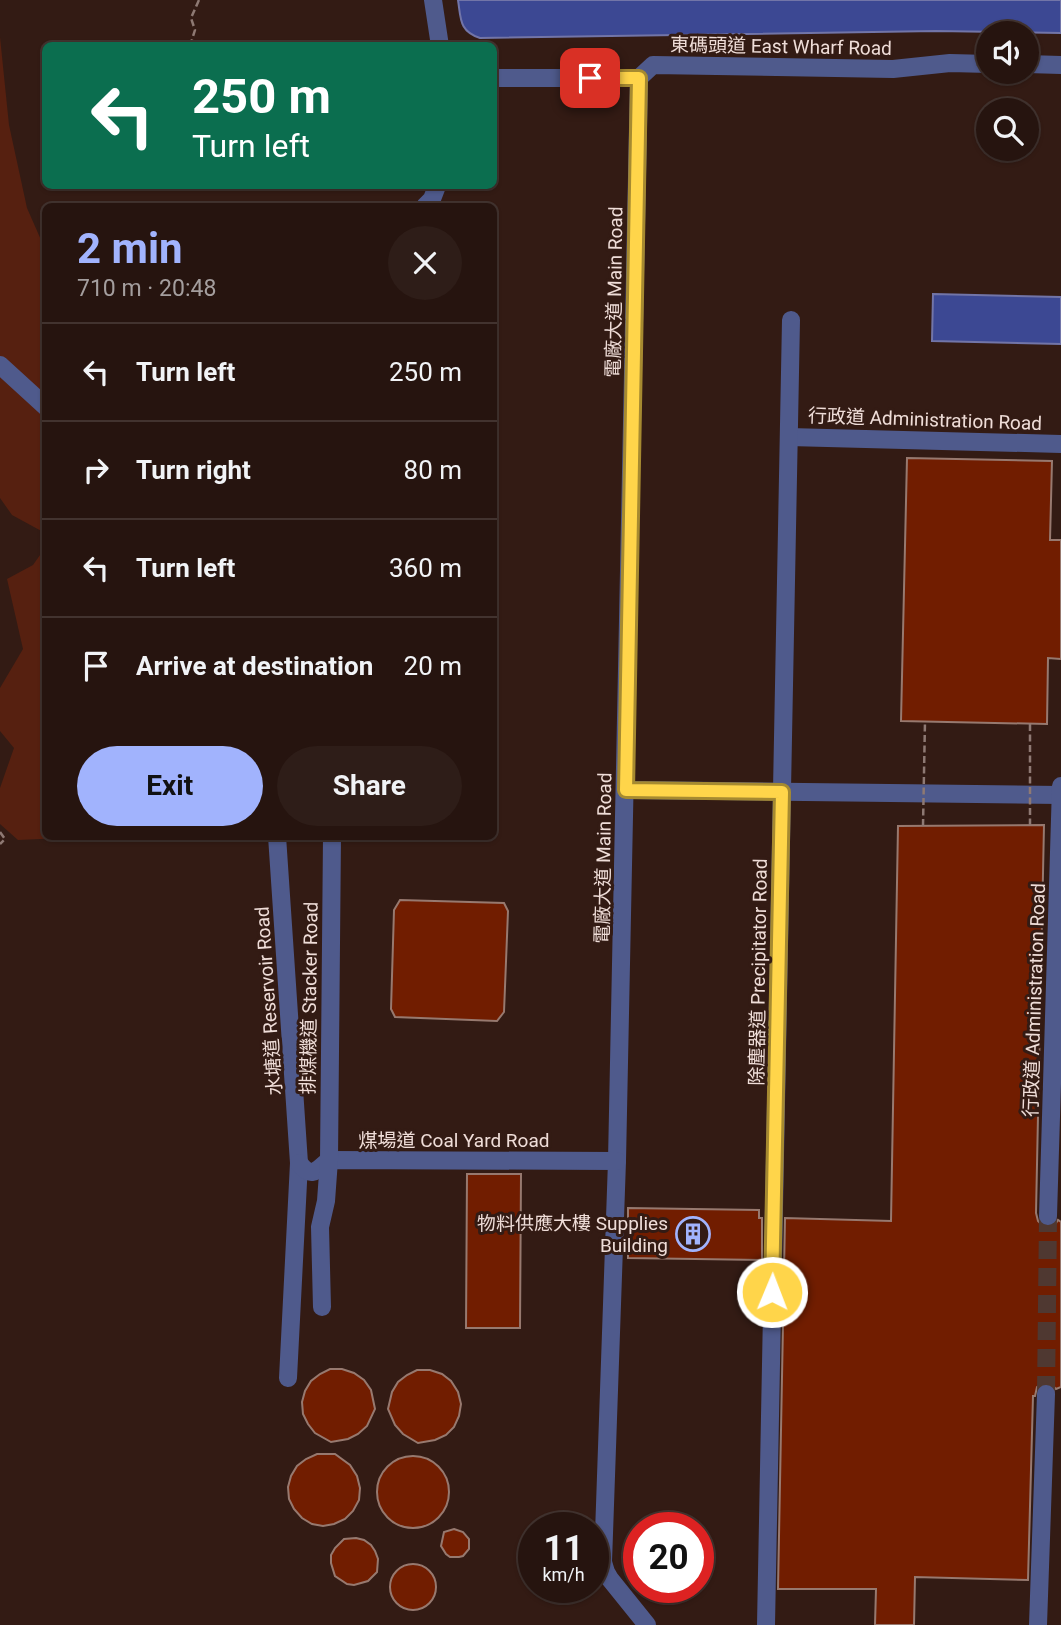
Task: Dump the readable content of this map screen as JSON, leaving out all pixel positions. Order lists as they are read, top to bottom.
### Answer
{
  "streets": {
    "lane": [
      "東碼頭道 East Wharf Road",
      "電廠大道 Main Road",
      "行政道 Administration Road",
      "除塵器道 Precipitator Road",
      "排煤機道 Stacker Road",
      "水塘道 Reservoir Road",
      "煤場道 Coal Yard Road"
    ]
  },
  "crossings": [
    ["東碼頭道 East Wharf Road", "電廠大道 Main Road"],
    ["電廠大道 Main Road", "煤場道 Coal Yard Road"],
    ["行政道 Administration Road", "除塵器道 Precipitator Road"],
    ["排煤機道 Stacker Road", "煤場道 Coal Yard Road"],
    ["水塘道 Reservoir Road", "煤場道 Coal Yard Road"]
  ],
  "places": {
    "building": ["物料供應大樓 Supplies Building"]
  },
  "page": {
    "turn": ["250 m", "Turn left"],
    "heading": ["2 min", "710 m · 20:48"],
    "list": [
      {
        "name": "Turn left",
        "value": "250 m"
      },
      {
        "name": "Turn right",
        "value": "80 m"
      },
      {
        "name": "Turn left",
        "value": "360 m"
      },
      {
        "name": "Arrive at destination",
        "value": "20 m"
      }
    ],
    "buttons": ["Exit", "Share"],
    "speed": "11 km/h",
    "limit": "20"
  }
}
